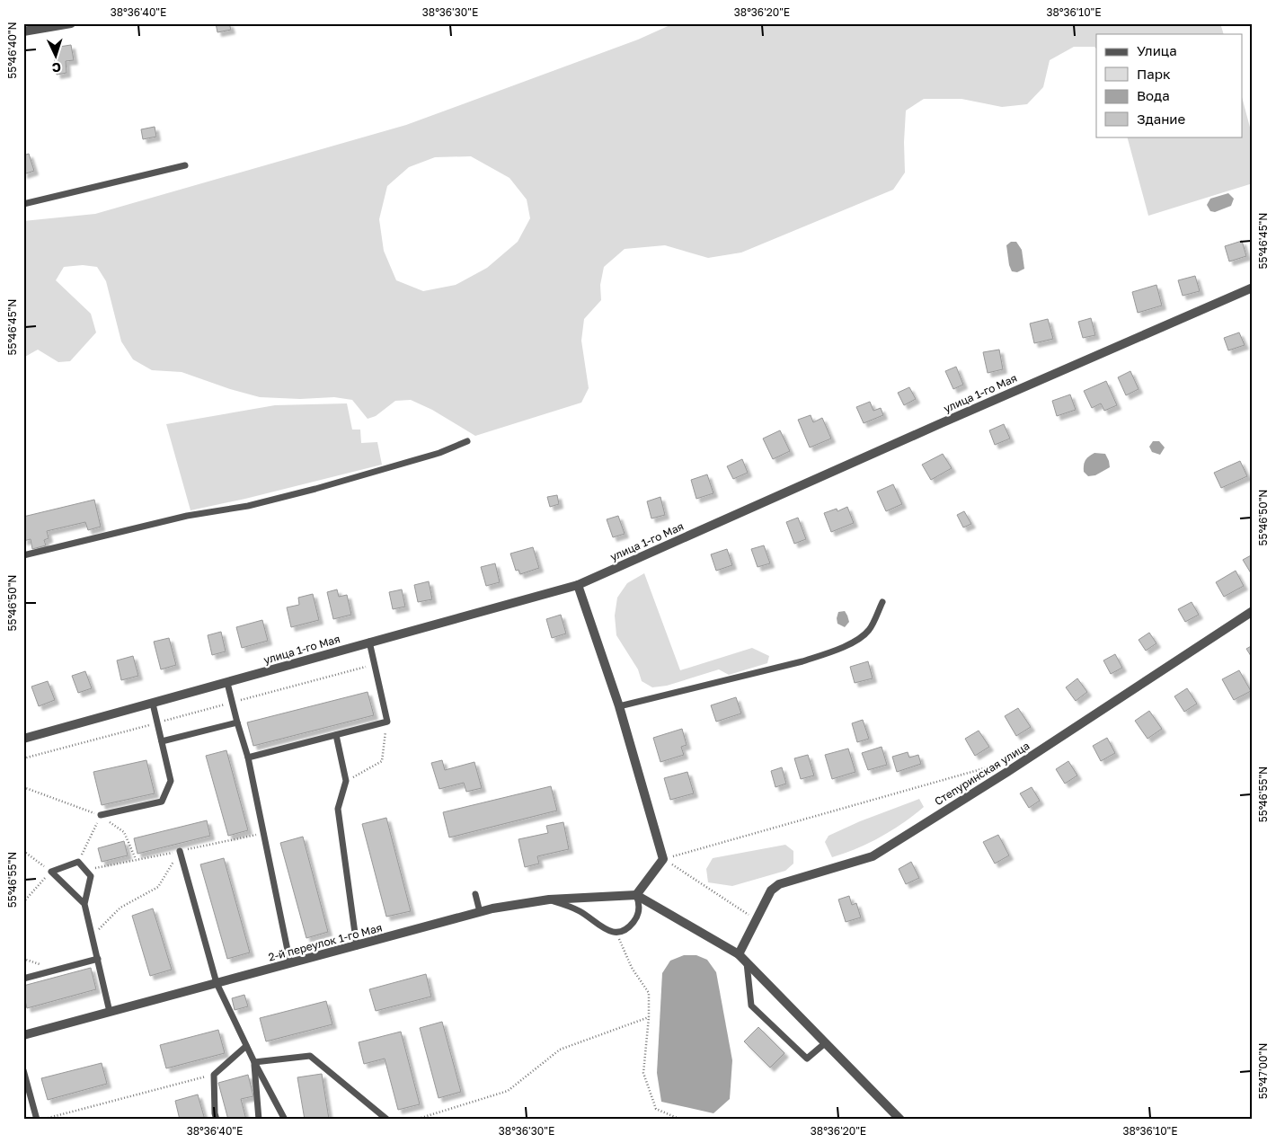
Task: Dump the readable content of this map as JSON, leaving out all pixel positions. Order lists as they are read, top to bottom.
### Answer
{
  "streets": {
    "street": ["улица 1-го Мая", "Степуринская улица", "2-й переулок 1-го Мая"]
  },
  "legend": [
    "Улица",
    "Парк",
    "Вода",
    "Здание"
  ],
  "north": "bottom",
  "coordinates": [
    "38°36'40\"E",
    "38°36'30\"E",
    "38°36'20\"E",
    "38°36'10\"E",
    "55°46'40\"N",
    "55°46'45\"N",
    "55°46'50\"N",
    "55°46'55\"N",
    "55°47'00\"N"
  ]
}
